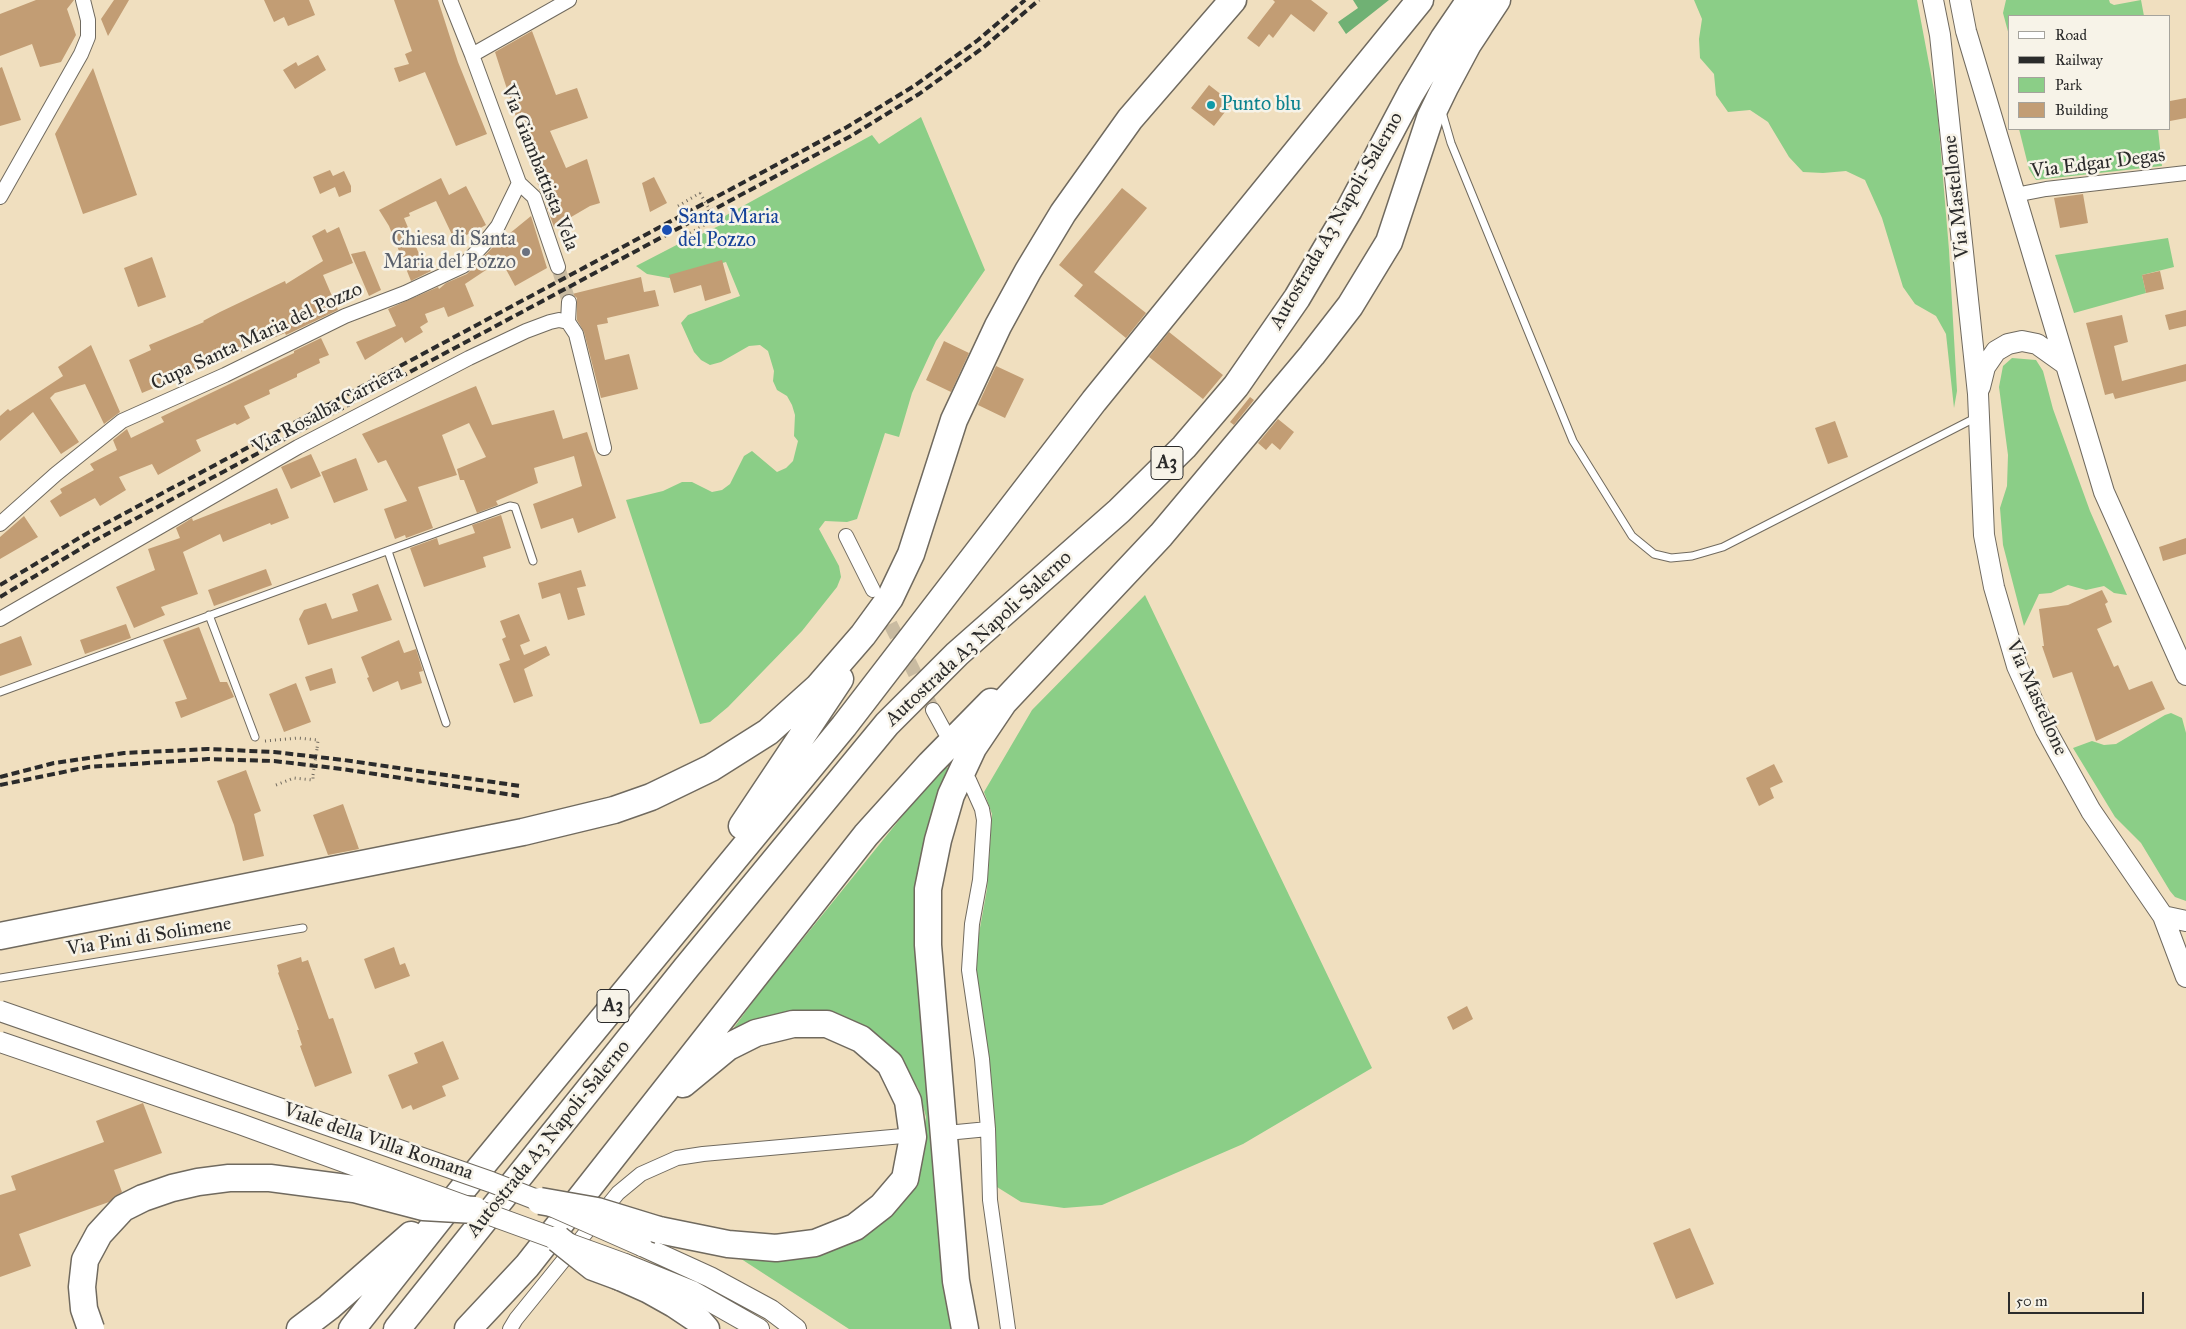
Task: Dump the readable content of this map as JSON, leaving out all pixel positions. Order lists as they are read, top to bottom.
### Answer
{
  "streets": {
    "highway": ["Autostrada A3 Napoli-Salerno", "A3"],
    "street": [
      "Via Edgar Degas",
      "Via Giambattista Vela",
      "Via Mastellone",
      "Cupa Santa Maria del Pozzo",
      "Via Rosalba Carriera",
      "Viale della Villa Romana"
    ],
    "lane": ["Via Pini di Solimene"]
  },
  "crossings": [
    ["Via Giambattista Vela", "Cupa Santa Maria del Pozzo"],
    ["Autostrada A3 Napoli-Salerno", "A3"],
    ["Autostrada A3 Napoli-Salerno", "Viale della Villa Romana"]
  ],
  "places": ["Punto blu", "Santa Maria del Pozzo", "Chiesa di Santa Maria del Pozzo"],
  "legend": [
    "Road",
    "Railway",
    "Park",
    "Building"
  ],
  "scale_bar": "50 m"
}
